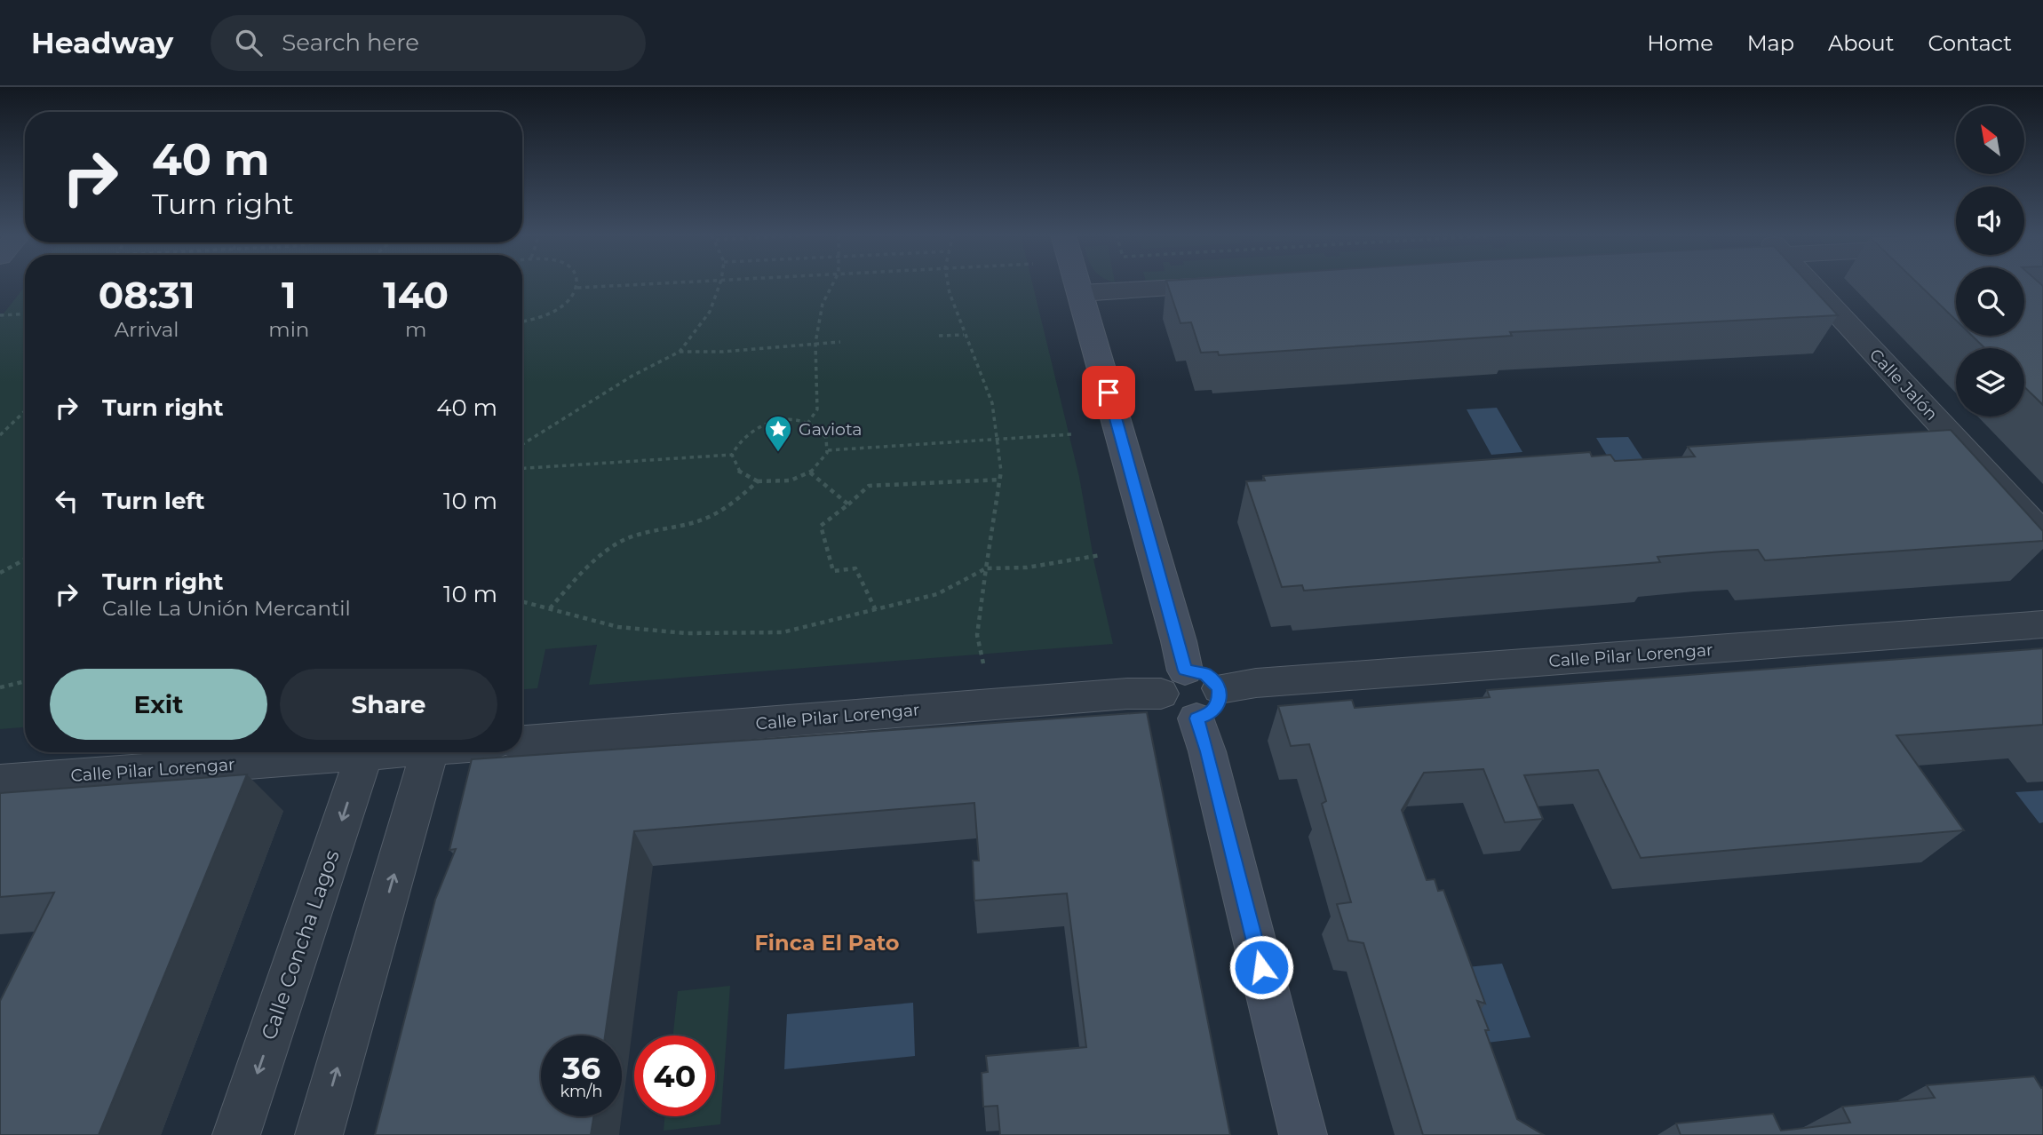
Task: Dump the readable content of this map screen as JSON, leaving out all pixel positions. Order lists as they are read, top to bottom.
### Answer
{
  "streets": {
    "street": ["Calle Jalón", "Calle Pilar Lorengar", "Calle Concha Lagos"]
  },
  "crossings": [
    ["Calle Pilar Lorengar", "Calle Concha Lagos"]
  ],
  "districts": ["Finca El Pato"],
  "places": {
    "place": ["Gaviota"]
  },
  "north": "top left",
  "page": {
    "header": "Headway",
    "search": "Search here",
    "nav": [
      "Home",
      "Map",
      "About",
      "Contact"
    ],
    "turn": ["40 m", "Turn right"],
    "eta": [
      "08:31",
      "Arrival",
      "1",
      "min",
      "140",
      "m"
    ],
    "list": [
      {
        "name": "Turn right",
        "value": "40 m"
      },
      {
        "name": "Turn left",
        "value": "10 m"
      },
      {
        "name": "Turn right",
        "note": "Calle La Unión Mercantil",
        "value": "10 m"
      }
    ],
    "buttons": ["Exit", "Share"],
    "speed": "36 km/h",
    "limit": "40"
  }
}
